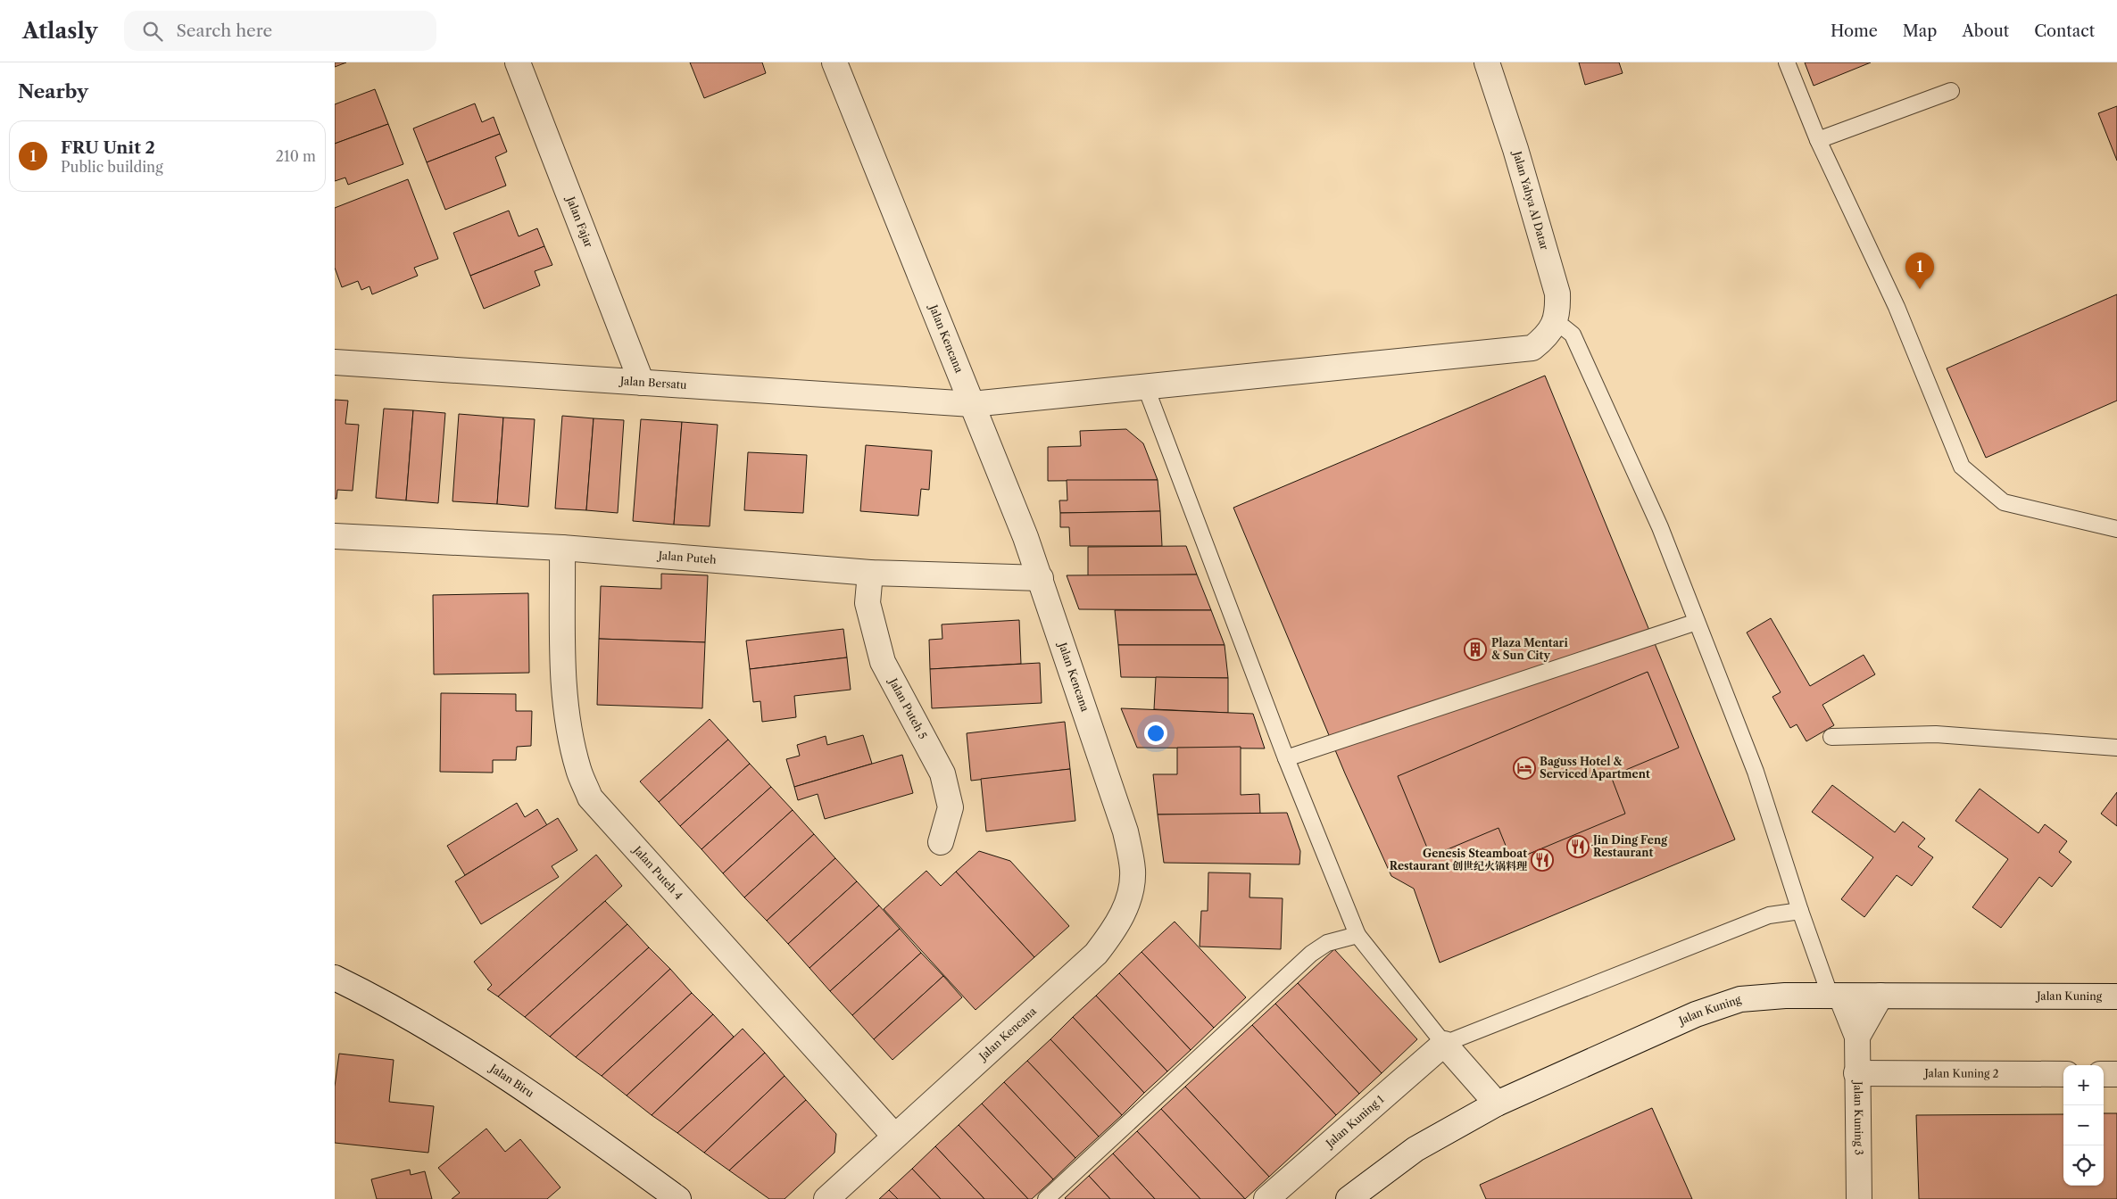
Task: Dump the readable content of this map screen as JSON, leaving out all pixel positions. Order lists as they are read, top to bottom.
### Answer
{
  "streets": {
    "street": [
      "Jalan Yahya Al Datar",
      "Jalan Fajar",
      "Jalan Kencana",
      "Jalan Bersatu",
      "Jalan Puteh",
      "Jalan Puteh 5",
      "Jalan Puteh 4",
      "Jalan Kuning",
      "Jalan Kuning 2",
      "Jalan Biru",
      "Jalan Kuning 3",
      "Jalan Kuning 1"
    ]
  },
  "crossings": [
    ["Jalan Yahya Al Datar", "Jalan Bersatu"],
    ["Jalan Fajar", "Jalan Bersatu"],
    ["Jalan Kencana", "Jalan Bersatu"],
    ["Jalan Kencana", "Jalan Puteh"],
    ["Jalan Kencana", "Jalan Puteh 4"],
    ["Jalan Puteh", "Jalan Puteh 5"],
    ["Jalan Puteh", "Jalan Puteh 4"],
    ["Jalan Kuning", "Jalan Kuning 3"],
    ["Jalan Kuning 2", "Jalan Kuning 3"]
  ],
  "places": {
    "building": ["Plaza Mentari & Sun City"],
    "hotel": ["Baguss Hotel & Serviced Apartment"],
    "restaurant": ["Jin Ding Feng Restaurant", "Genesis Steamboat Restaurant 创世纪火锅料理"]
  },
  "page": {
    "header": "Atlasly",
    "search": "Search here",
    "nav": [
      "Home",
      "Map",
      "About",
      "Contact"
    ],
    "heading": "Nearby",
    "list": [
      {
        "mark": "1",
        "name": "FRU Unit 2",
        "note": "Public building",
        "value": "210 m"
      }
    ],
    "pins": "1",
    "map_buttons": ["+", "−"]
  }
}
